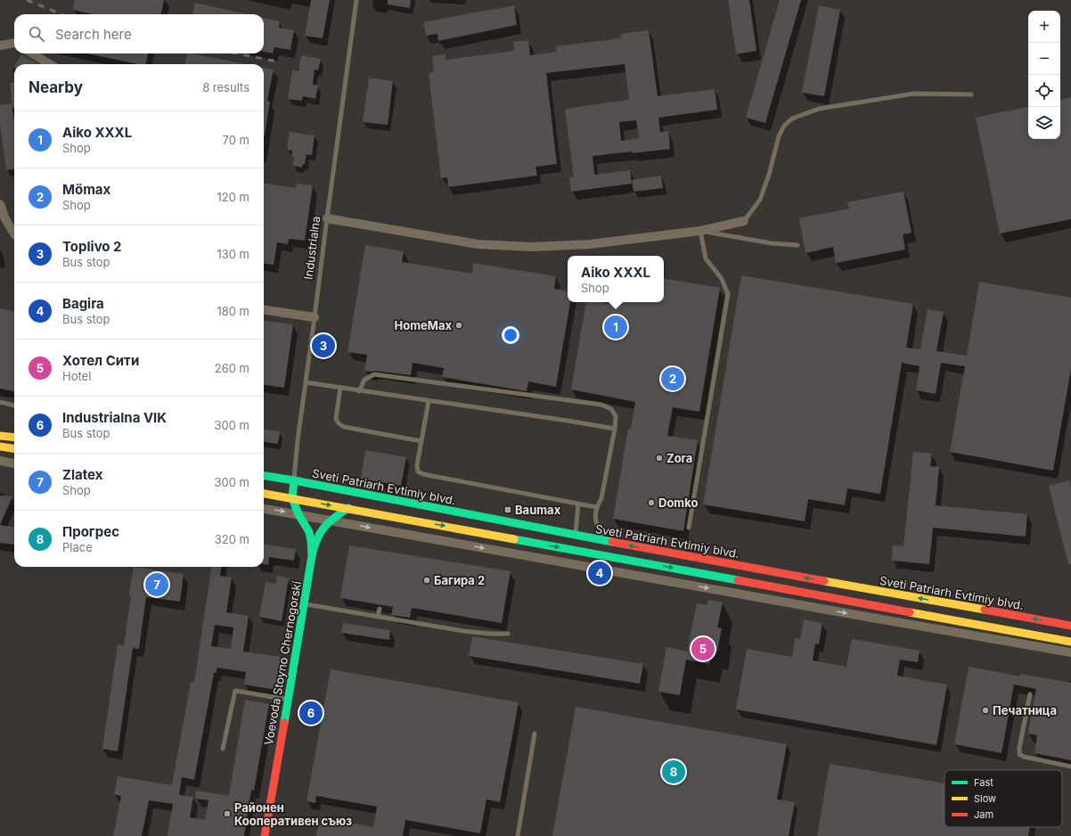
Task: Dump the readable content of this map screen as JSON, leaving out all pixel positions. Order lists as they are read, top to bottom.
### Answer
{
  "streets": {
    "main road": ["Industrialna", "Sveti Patriarh Evtimiy blvd.", "Voevoda Stoyno Chernogorski"]
  },
  "crossings": [
    ["Industrialna", "Sveti Patriarh Evtimiy blvd."],
    ["Industrialna", "Voevoda Stoyno Chernogorski"]
  ],
  "places": {
    "other": [
      "HomeMax",
      "Zora",
      "Domko",
      "Багира 2",
      "Печатница",
      "Районен Кооперативен съюз"
    ],
    "transit": ["Baumax"]
  },
  "legend": ["Fast", "Slow", "Jam"],
  "page": {
    "map_buttons": ["+", "−"],
    "search": "Search here",
    "heading": ["Nearby", "8 results"],
    "list": [
      {
        "mark": "1",
        "name": "Aiko XXXL",
        "note": "Shop",
        "value": "70 m"
      },
      {
        "mark": "2",
        "name": "Mömax",
        "note": "Shop",
        "value": "120 m"
      },
      {
        "mark": "3",
        "name": "Toplivo 2",
        "note": "Bus stop",
        "value": "130 m"
      },
      {
        "mark": "4",
        "name": "Bagira",
        "note": "Bus stop",
        "value": "180 m"
      },
      {
        "mark": "5",
        "name": "Хотел Сити",
        "note": "Hotel",
        "value": "260 m"
      },
      {
        "mark": "6",
        "name": "Industrialna VIK",
        "note": "Bus stop",
        "value": "300 m"
      },
      {
        "mark": "7",
        "name": "Zlatex",
        "note": "Shop",
        "value": "300 m"
      },
      {
        "mark": "8",
        "name": "Прогрес",
        "note": "Place",
        "value": "320 m"
      }
    ],
    "popup": ["Aiko XXXL", "Shop"],
    "pins": [
      "1",
      "3",
      "2",
      "4",
      "7",
      "5",
      "6",
      "8"
    ]
  }
}
